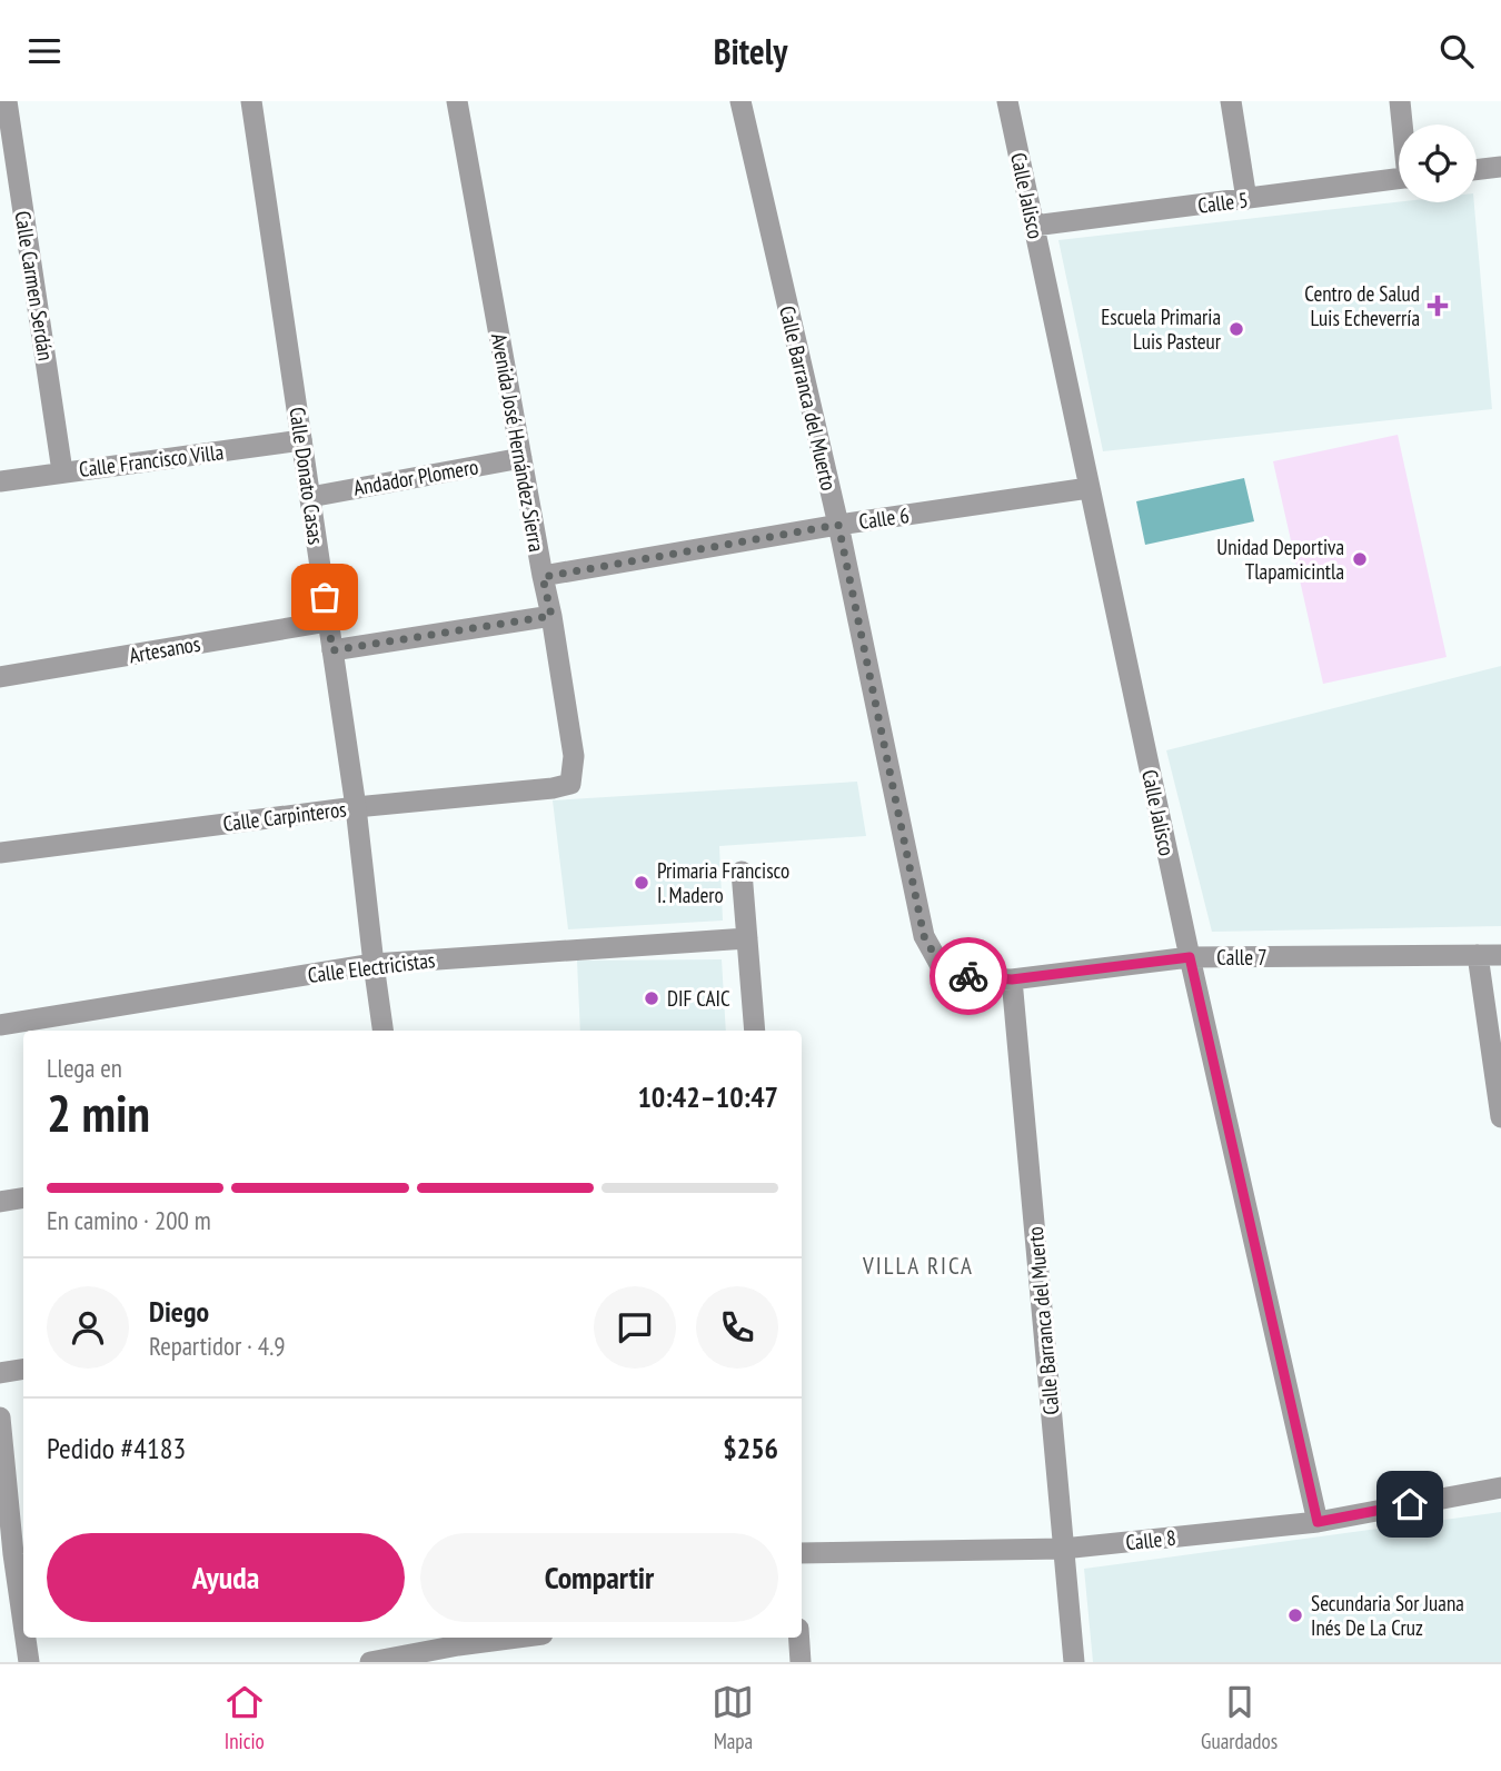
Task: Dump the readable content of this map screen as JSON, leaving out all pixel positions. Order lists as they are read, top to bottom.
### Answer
{
  "streets": {
    "street": [
      "Calle Jalisco",
      "Calle 5",
      "Calle Carmen Serdán",
      "Calle Barranca del Muerto",
      "Avenida José Hernández Sierra",
      "Calle Francisco Villa",
      "Calle Donato Casas",
      "Andador Plomero",
      "Calle 6",
      "Artesanos",
      "Calle Carpinteros",
      "Calle 7",
      "Calle Electricistas",
      "Calle 8"
    ]
  },
  "crossings": [
    ["Calle Jalisco", "Calle 5"],
    ["Calle Jalisco", "Calle 6"],
    ["Calle Jalisco", "Calle 7"],
    ["Calle Jalisco", "Calle 8"],
    ["Calle Carmen Serdán", "Calle Francisco Villa"],
    ["Calle Barranca del Muerto", "Calle 6"],
    ["Calle Barranca del Muerto", "Calle 7"],
    ["Calle Barranca del Muerto", "Calle 8"],
    ["Avenida José Hernández Sierra", "Andador Plomero"],
    ["Avenida José Hernández Sierra", "Calle 6"],
    ["Avenida José Hernández Sierra", "Calle Carpinteros"],
    ["Calle Francisco Villa", "Calle Donato Casas"],
    ["Calle Donato Casas", "Andador Plomero"],
    ["Calle Donato Casas", "Artesanos"],
    ["Calle Donato Casas", "Calle Carpinteros"],
    ["Calle Donato Casas", "Calle Electricistas"]
  ],
  "districts": ["VILLA RICA"],
  "places": {
    "health": ["Centro de Salud Luis Echeverría"],
    "other": [
      "Escuela Primaria Luis Pasteur",
      "Unidad Deportiva Tlapamicintla",
      "Primaria Francisco I. Madero",
      "DIF CAIC",
      "Secundaria Sor Juana Inés De La Cruz"
    ]
  },
  "page": {
    "header": "Bitely",
    "heading": ["2 min", "Llega en", "10:42–10:47"],
    "panel": [
      "Diego",
      "Repartidor · 4.9",
      "Pedido #4183",
      "$256"
    ],
    "bar": "En camino · 200 m",
    "buttons": ["Ayuda", "Compartir"],
    "tabs": ["Inicio", "Mapa", "Guardados"]
  }
}
